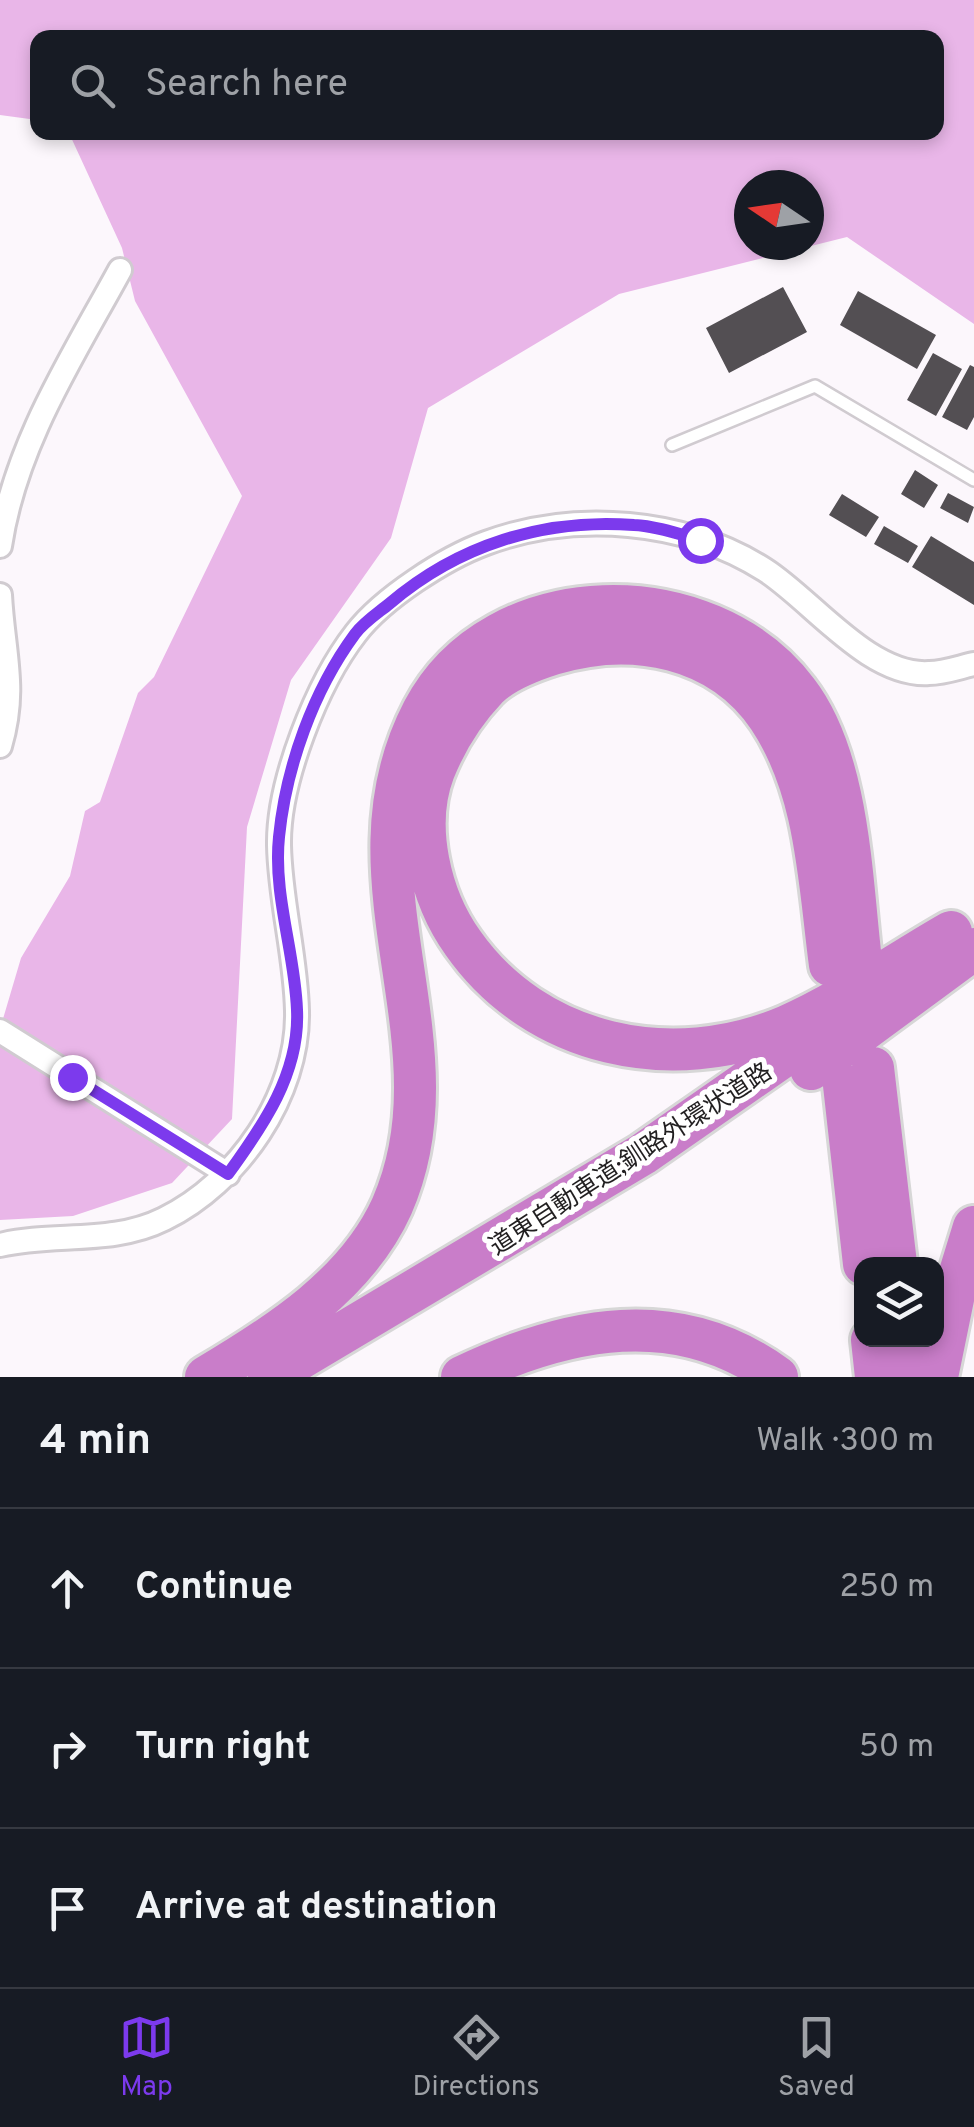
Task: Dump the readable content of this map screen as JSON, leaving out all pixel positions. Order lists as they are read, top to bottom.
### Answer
{
  "streets": {
    "highway": ["道東自動車道;釧路外環状道路"]
  },
  "north": "left",
  "page": {
    "search": "Search here",
    "heading": ["4 min", "Walk · 300 m"],
    "list": [
      ["Continue", "250 m"],
      ["Turn right", "50 m"],
      "Arrive at destination"
    ],
    "nav": ["Map", "Directions", "Saved"]
  }
}
